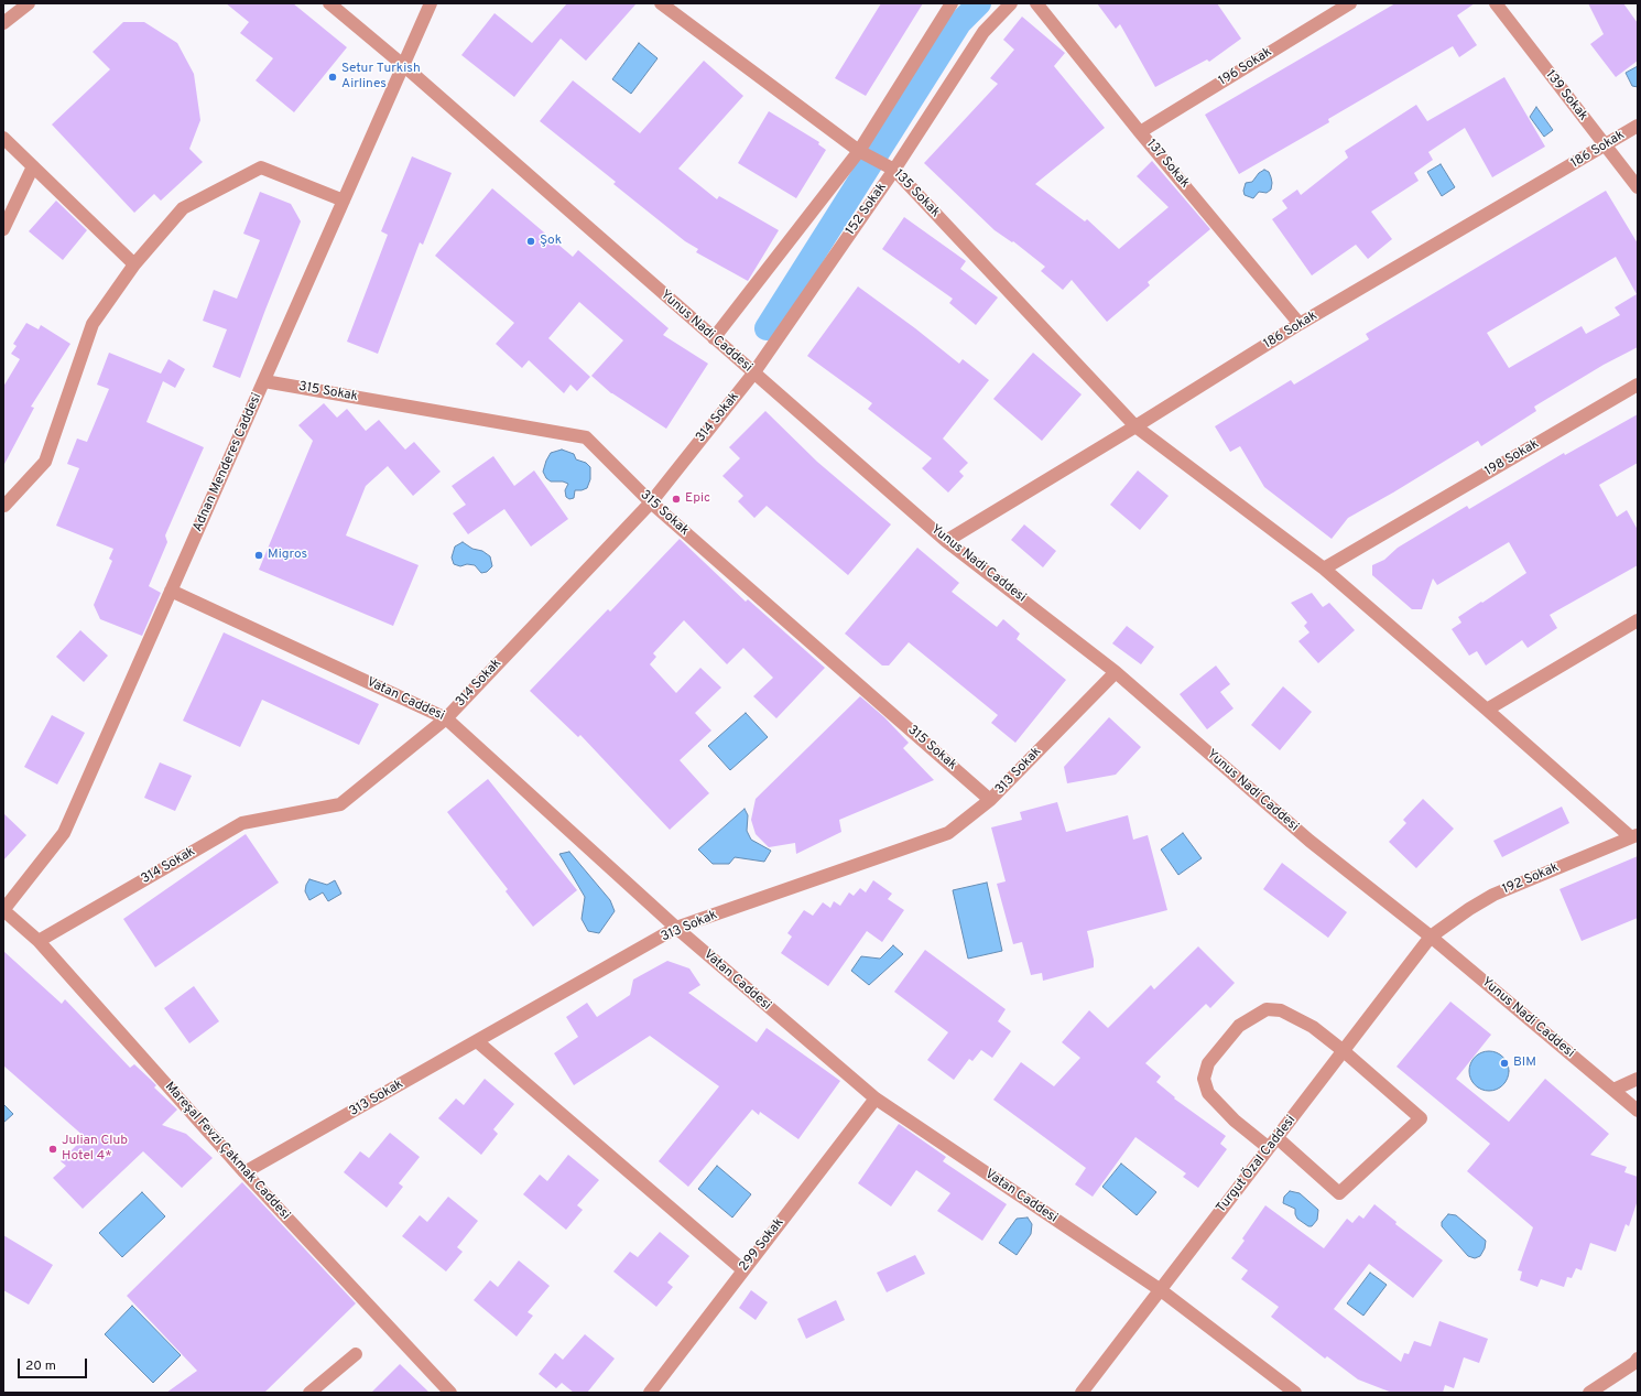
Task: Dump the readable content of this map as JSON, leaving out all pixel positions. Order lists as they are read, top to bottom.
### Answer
{
  "streets": {
    "street": [
      "196 Sokak",
      "139 Sokak",
      "186 Sokak",
      "137 Sokak",
      "135 Sokak",
      "152 Sokak",
      "Yunus Nadi Caddesi",
      "315 Sokak",
      "314 Sokak",
      "198 Sokak",
      "Adnan Menderes Caddesi",
      "Vatan Caddesi",
      "313 Sokak",
      "192 Sokak",
      "Mareşal Fevzi Çakmak Caddesi",
      "Turgut Özal Caddesi",
      "299 Sokak"
    ]
  },
  "crossings": [
    ["196 Sokak", "137 Sokak"],
    ["139 Sokak", "186 Sokak"],
    ["186 Sokak", "137 Sokak"],
    ["186 Sokak", "135 Sokak"],
    ["186 Sokak", "Yunus Nadi Caddesi"],
    ["135 Sokak", "152 Sokak"],
    ["135 Sokak", "198 Sokak"],
    ["135 Sokak", "192 Sokak"],
    ["152 Sokak", "Yunus Nadi Caddesi"],
    ["152 Sokak", "314 Sokak"],
    ["Yunus Nadi Caddesi", "314 Sokak"],
    ["Yunus Nadi Caddesi", "Adnan Menderes Caddesi"],
    ["Yunus Nadi Caddesi", "313 Sokak"],
    ["Yunus Nadi Caddesi", "192 Sokak"],
    ["Yunus Nadi Caddesi", "Turgut Özal Caddesi"],
    ["315 Sokak", "314 Sokak"],
    ["315 Sokak", "Adnan Menderes Caddesi"],
    ["315 Sokak", "313 Sokak"],
    ["314 Sokak", "Vatan Caddesi"],
    ["314 Sokak", "Mareşal Fevzi Çakmak Caddesi"],
    ["Adnan Menderes Caddesi", "Vatan Caddesi"],
    ["Adnan Menderes Caddesi", "Mareşal Fevzi Çakmak Caddesi"],
    ["Vatan Caddesi", "313 Sokak"],
    ["Vatan Caddesi", "Turgut Özal Caddesi"],
    ["Vatan Caddesi", "299 Sokak"],
    ["313 Sokak", "Mareşal Fevzi Çakmak Caddesi"],
    ["192 Sokak", "Turgut Özal Caddesi"]
  ],
  "places": [
    "Setur Turkish Airlines",
    "Şok",
    "Epic",
    "Migros",
    "BIM",
    "Julian Club Hotel 4*"
  ],
  "scale_bar": "20 m"
}
